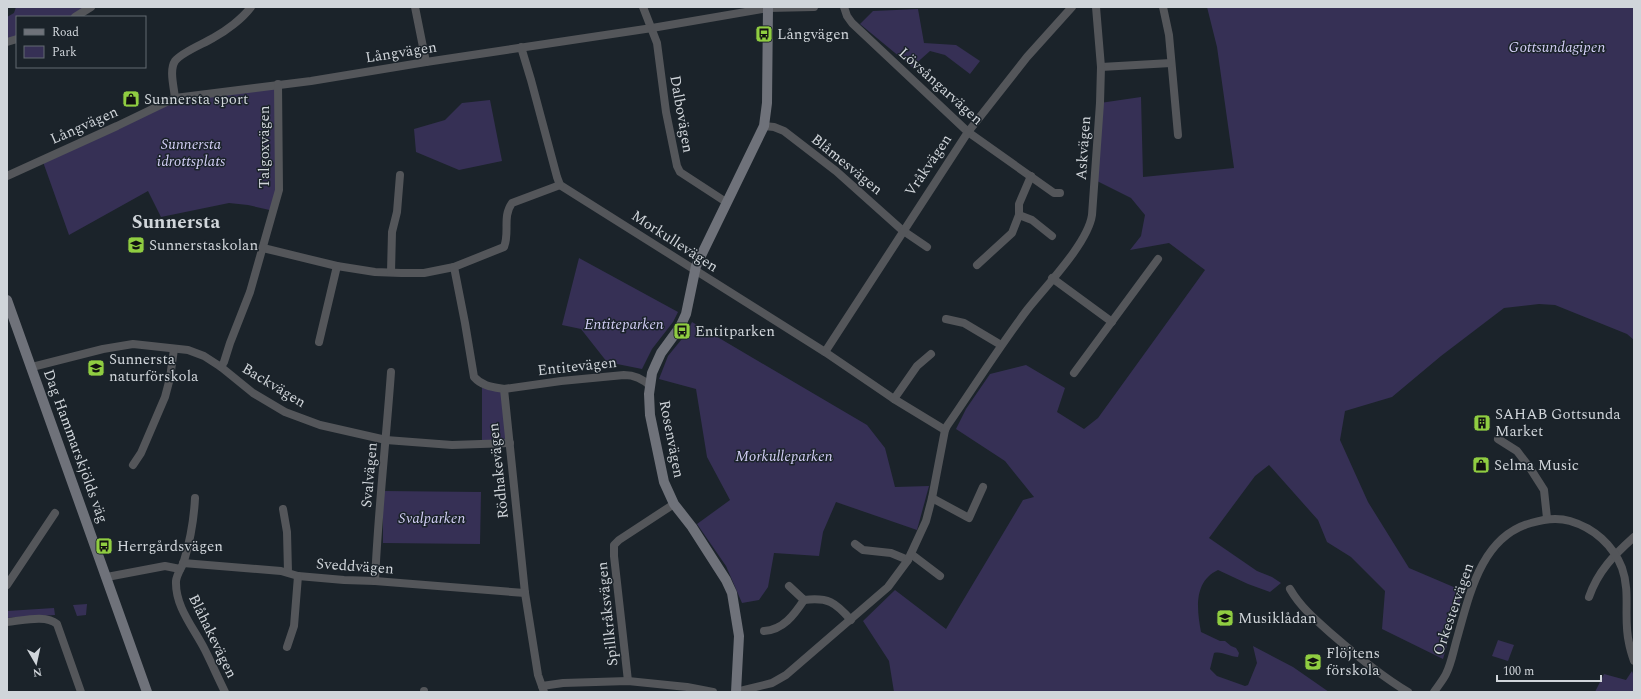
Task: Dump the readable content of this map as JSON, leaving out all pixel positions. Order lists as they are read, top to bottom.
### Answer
{
  "streets": {
    "street": [
      "Långvägen",
      "Lövsångarvägen",
      "Dalbovägen",
      "Talgoxvägen",
      "Askvägen",
      "Blåmesvägen",
      "Vråkvägen",
      "Morkullevägen",
      "Entitevägen",
      "Backvägen",
      "Rosenvägen",
      "Dag Hammarskjölds väg",
      "Rödhakevägen",
      "Svalvägen",
      "Sveddvägen",
      "Orkestervägen",
      "Spillkråksvägen",
      "Blåhakevägen"
    ]
  },
  "crossings": [
    ["Långvägen", "Dalbovägen"],
    ["Långvägen", "Talgoxvägen"],
    ["Långvägen", "Rosenvägen"],
    ["Lövsångarvägen", "Vråkvägen"],
    ["Dalbovägen", "Rosenvägen"],
    ["Talgoxvägen", "Backvägen"],
    ["Askvägen", "Morkullevägen"],
    ["Blåmesvägen", "Vråkvägen"],
    ["Blåmesvägen", "Rosenvägen"],
    ["Vråkvägen", "Morkullevägen"],
    ["Morkullevägen", "Rosenvägen"],
    ["Entitevägen", "Rosenvägen"],
    ["Entitevägen", "Rödhakevägen"],
    ["Backvägen", "Dag Hammarskjölds väg"],
    ["Backvägen", "Rödhakevägen"],
    ["Backvägen", "Svalvägen"],
    ["Rosenvägen", "Spillkråksvägen"],
    ["Rödhakevägen", "Sveddvägen"],
    ["Svalvägen", "Sveddvägen"],
    ["Sveddvägen", "Blåhakevägen"]
  ],
  "districts": ["Sunnersta"],
  "parks": [
    "Gottsundagipen",
    "Sunnersta idrottsplats",
    "Entiteparken",
    "Morkulleparken",
    "Svalparken"
  ],
  "places": {
    "bus stop": ["Långvägen", "Entitparken", "Herrgårdsvägen"],
    "shop": ["Sunnersta sport", "Selma Music"],
    "school or university": [
      "Sunnerstaskolan",
      "Sunnersta naturförskola",
      "Musiklådan",
      "Flöjtens förskola"
    ],
    "building": ["SAHAB Gottsunda Market"]
  },
  "legend": ["Road", "Park"],
  "scale_bar": "100 m",
  "north": "bottom"
}
